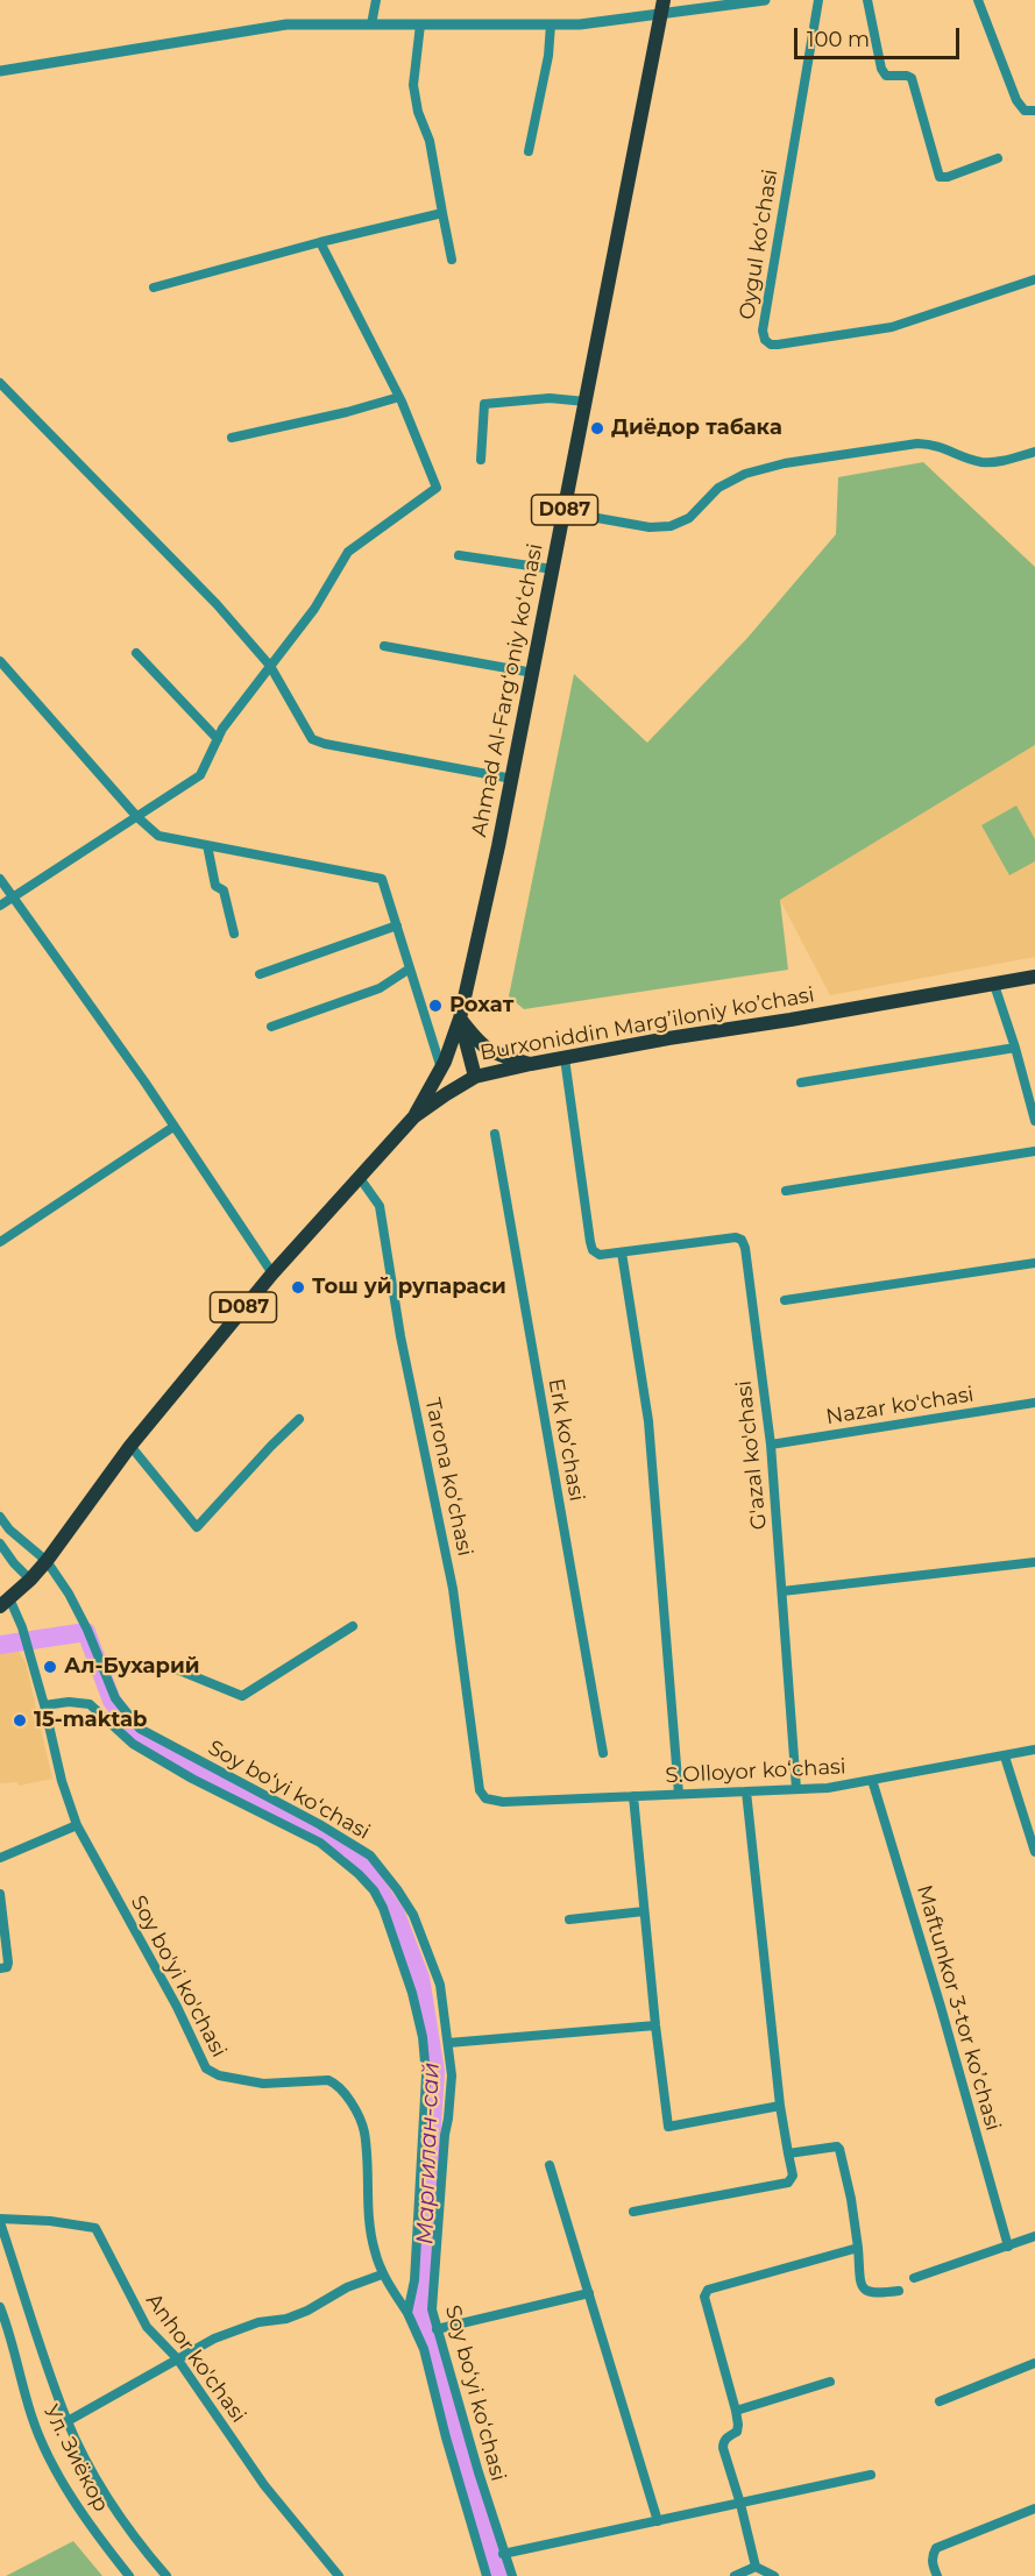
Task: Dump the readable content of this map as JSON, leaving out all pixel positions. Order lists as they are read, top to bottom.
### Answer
{
  "streets": {
    "main road": ["D087", "Ahmad Al-Fargʻoniy koʻchasi", "Burxoniddin Marg’iloniy ko’chasi"],
    "street": [
      "Oygul koʻchasi",
      "Nazar ko'chasi",
      "Erk koʻchasi",
      "G'azal ko'chasi",
      "Tarona koʻchasi",
      "S.Olloyor koʻchasi",
      "Soy boʻyi koʻchasi",
      "Soy bo'yi ko'chasi",
      "Maftunkor 3-tor koʼchasi",
      "Anhor ko'chasi",
      "Ул. Зиёкор"
    ]
  },
  "crossings": [
    ["D087", "Ahmad Al-Fargʻoniy koʻchasi"],
    ["D087", "Burxoniddin Marg’iloniy ko’chasi"],
    ["Burxoniddin Marg’iloniy ko’chasi", "G'azal ko'chasi"],
    ["Burxoniddin Marg’iloniy ko’chasi", "Tarona koʻchasi"],
    ["Burxoniddin Marg’iloniy ko’chasi", "Soy boʻyi koʻchasi"],
    ["Nazar ko'chasi", "G'azal ko'chasi"],
    ["G'azal ko'chasi", "S.Olloyor koʻchasi"],
    ["Tarona koʻchasi", "S.Olloyor koʻchasi"],
    ["S.Olloyor koʻchasi", "Maftunkor 3-tor koʼchasi"],
    ["Soy boʻyi koʻchasi", "Soy bo'yi ko'chasi"]
  ],
  "water": ["Маргилан-сай"],
  "places": [
    "Диёдор табака",
    "Рохат",
    "Тош уй рупараси",
    "Ал-Бухарий",
    "15-maktab"
  ],
  "scale_bar": "100 m"
}
